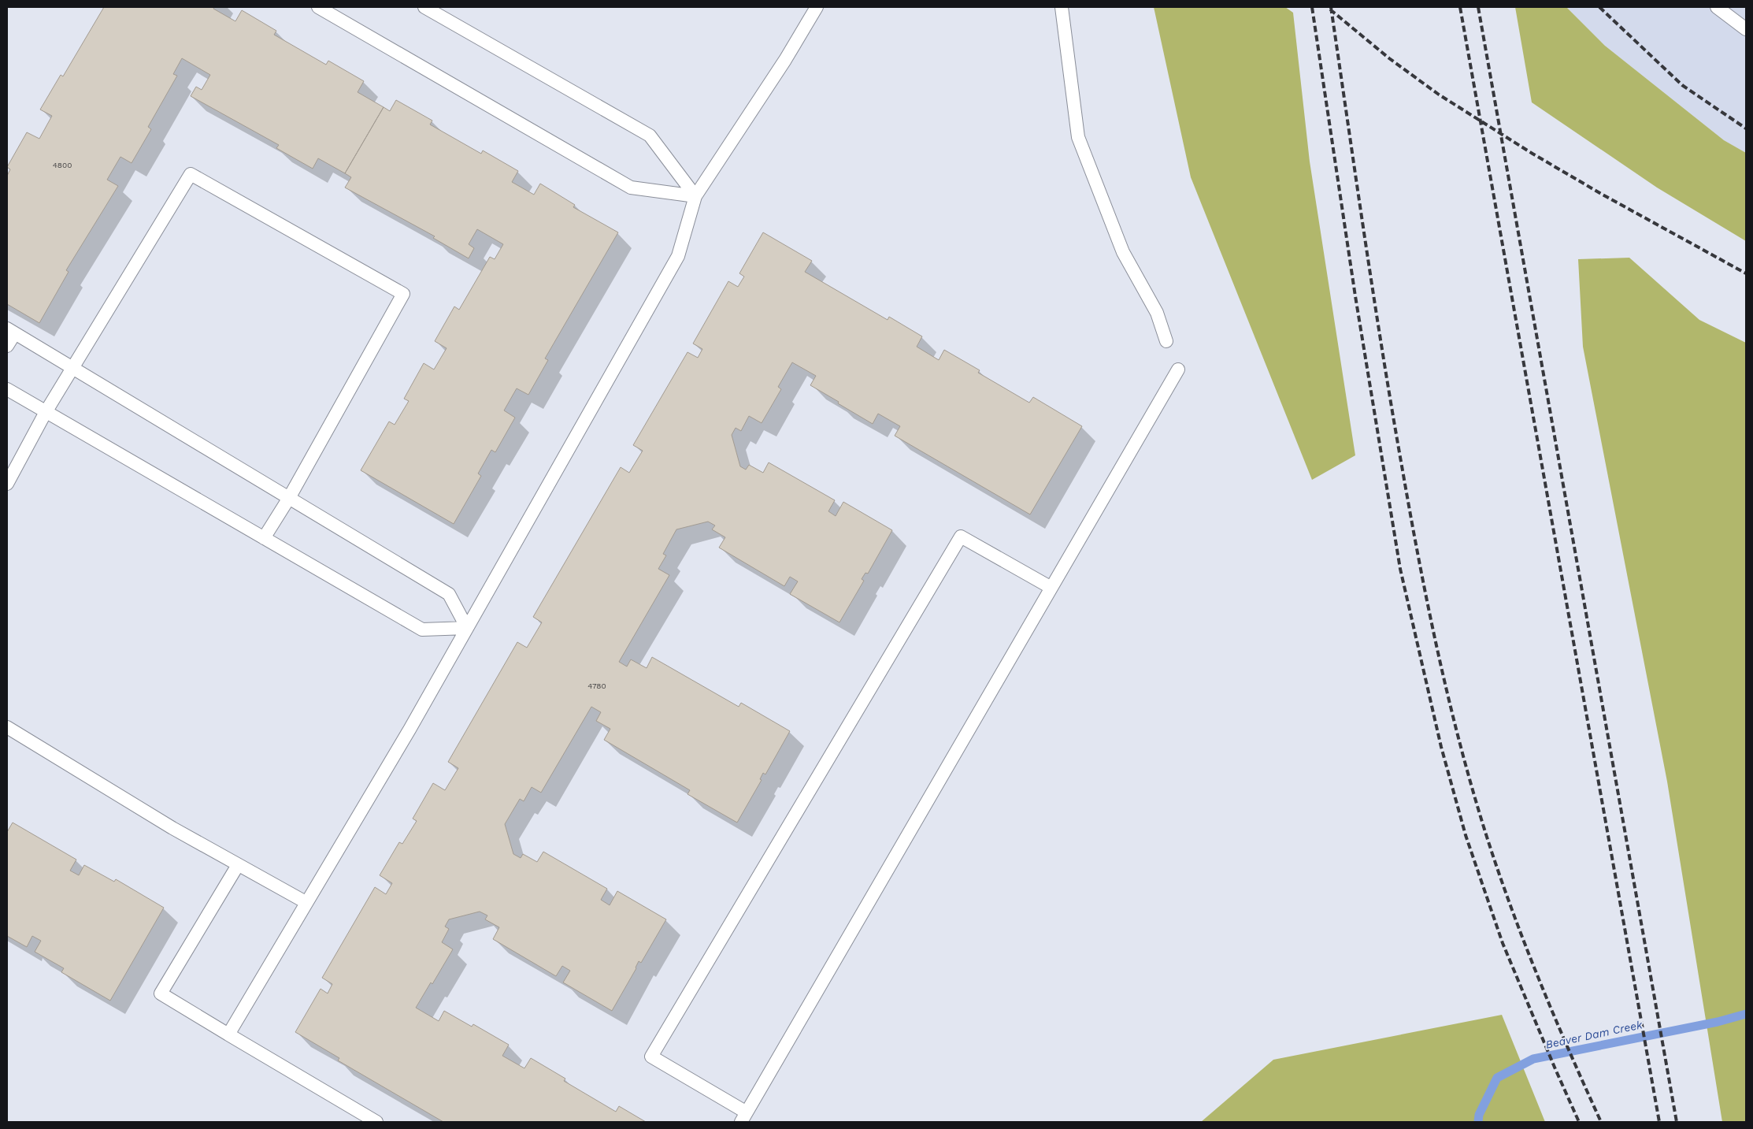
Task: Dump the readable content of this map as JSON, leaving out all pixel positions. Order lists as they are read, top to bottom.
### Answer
{
  "water": ["Beaver Dam Creek"],
  "house_numbers": ["4800", "4780"]
}
